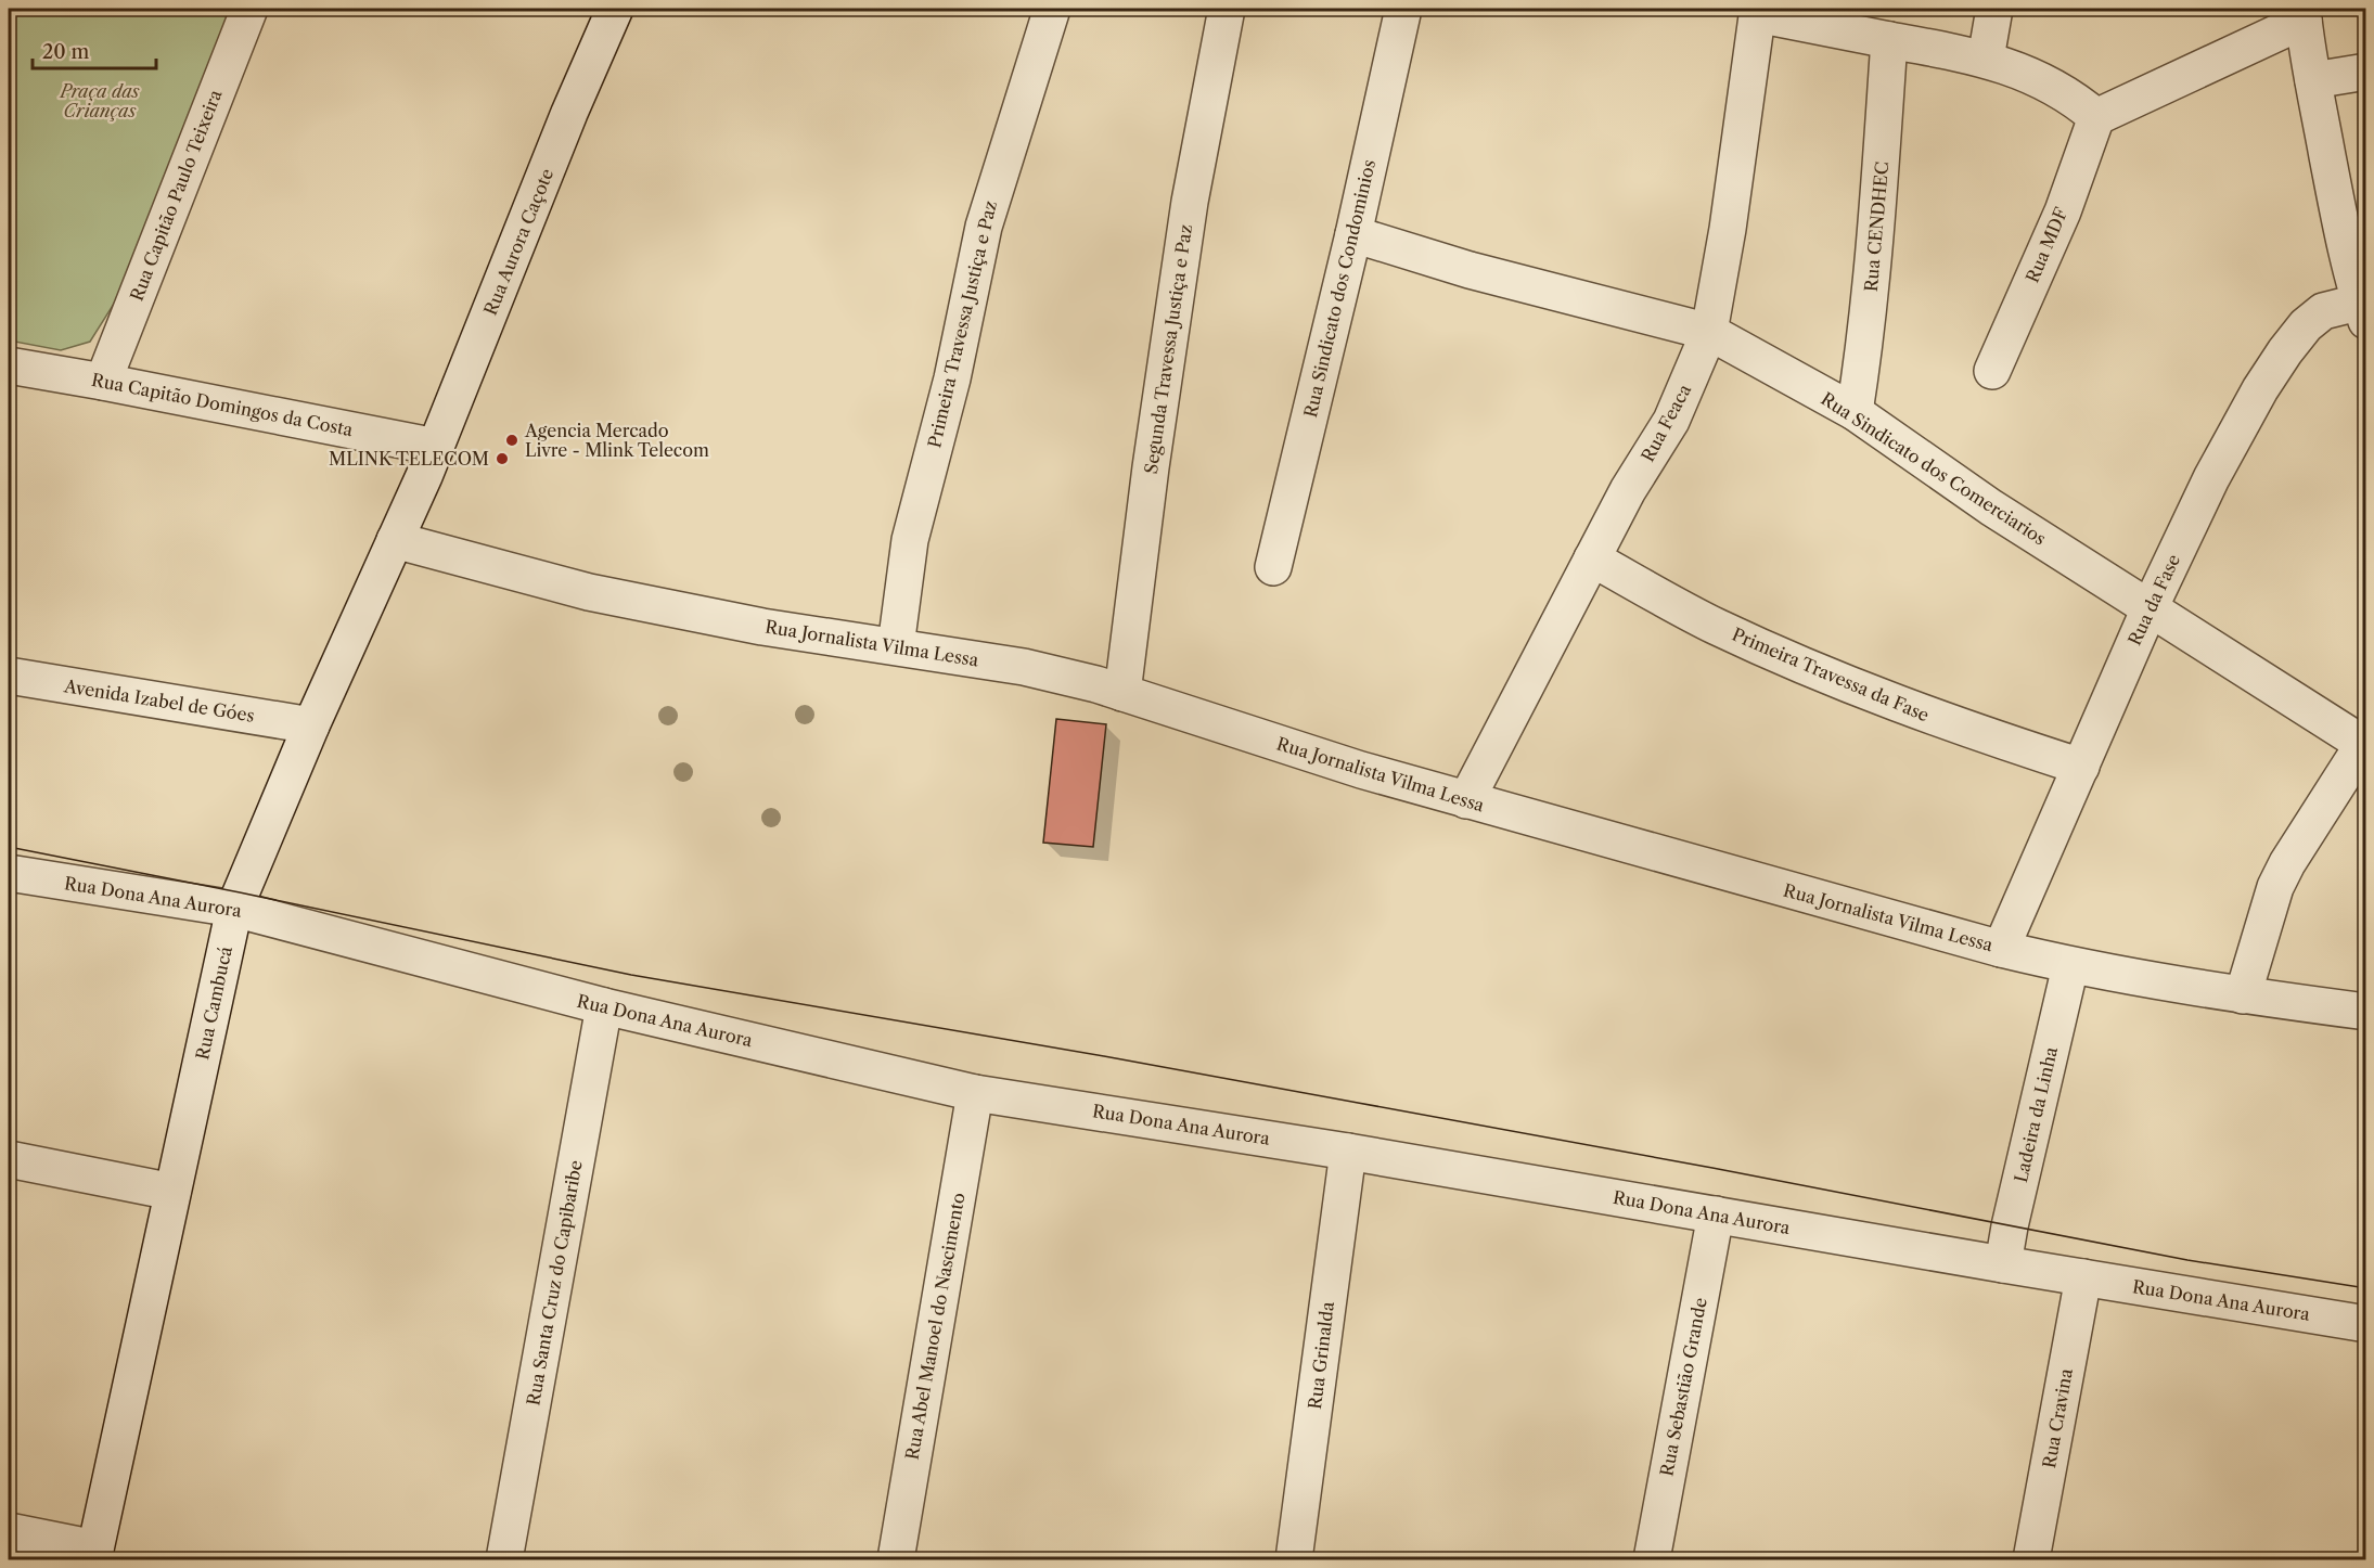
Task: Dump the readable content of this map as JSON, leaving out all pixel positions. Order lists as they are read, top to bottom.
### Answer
{
  "streets": {
    "street": [
      "Rua Capitão Paulo Teixeira",
      "Rua CENDHEC",
      "Rua Aurora Caçote",
      "Rua MDF",
      "Rua Sindicato dos Condominios",
      "Primeira Travessa Justiça e Paz",
      "Segunda Travessa Justiça e Paz",
      "Rua Capitão Domingos da Costa",
      "Rua Feaca",
      "Rua Sindicato dos Comerciarios",
      "Rua da Fase",
      "Rua Jornalista Vilma Lessa",
      "Primeira Travessa da Fase",
      "Avenida Izabel de Góes",
      "Rua Dona Ana Aurora",
      "Rua Cambucá",
      "Ladeira da Linha",
      "Rua Santa Cruz do Capibaribe",
      "Rua Abel Manoel do Nascimento",
      "Rua Grinalda",
      "Rua Sebastião Grande",
      "Rua Cravina"
    ]
  },
  "crossings": [
    ["Rua Capitão Paulo Teixeira", "Rua Capitão Domingos da Costa"],
    ["Rua CENDHEC", "Rua Sindicato dos Comerciarios"],
    ["Rua Aurora Caçote", "Rua Capitão Domingos da Costa"],
    ["Rua Aurora Caçote", "Rua Cambucá"],
    ["Rua Sindicato dos Condominios", "Rua Sindicato dos Comerciarios"],
    ["Primeira Travessa Justiça e Paz", "Rua Jornalista Vilma Lessa"],
    ["Segunda Travessa Justiça e Paz", "Rua Jornalista Vilma Lessa"],
    ["Rua Capitão Domingos da Costa", "Rua Cambucá"],
    ["Rua Feaca", "Rua Sindicato dos Comerciarios"],
    ["Rua Feaca", "Rua Jornalista Vilma Lessa"],
    ["Rua Feaca", "Primeira Travessa da Fase"],
    ["Rua Sindicato dos Comerciarios", "Rua da Fase"],
    ["Rua da Fase", "Rua Jornalista Vilma Lessa"],
    ["Rua da Fase", "Primeira Travessa da Fase"],
    ["Rua Jornalista Vilma Lessa", "Rua Cambucá"],
    ["Rua Jornalista Vilma Lessa", "Ladeira da Linha"],
    ["Avenida Izabel de Góes", "Rua Cambucá"],
    ["Rua Dona Ana Aurora", "Rua Cambucá"],
    ["Rua Dona Ana Aurora", "Ladeira da Linha"],
    ["Rua Dona Ana Aurora", "Rua Santa Cruz do Capibaribe"],
    ["Rua Dona Ana Aurora", "Rua Abel Manoel do Nascimento"],
    ["Rua Dona Ana Aurora", "Rua Grinalda"],
    ["Rua Dona Ana Aurora", "Rua Sebastião Grande"],
    ["Rua Dona Ana Aurora", "Rua Cravina"]
  ],
  "parks": ["Praça das Crianças"],
  "places": ["Agencia Mercado Livre - Mlink Telecom", "MLINK TELECOM"],
  "scale_bar": "20 m"
}
